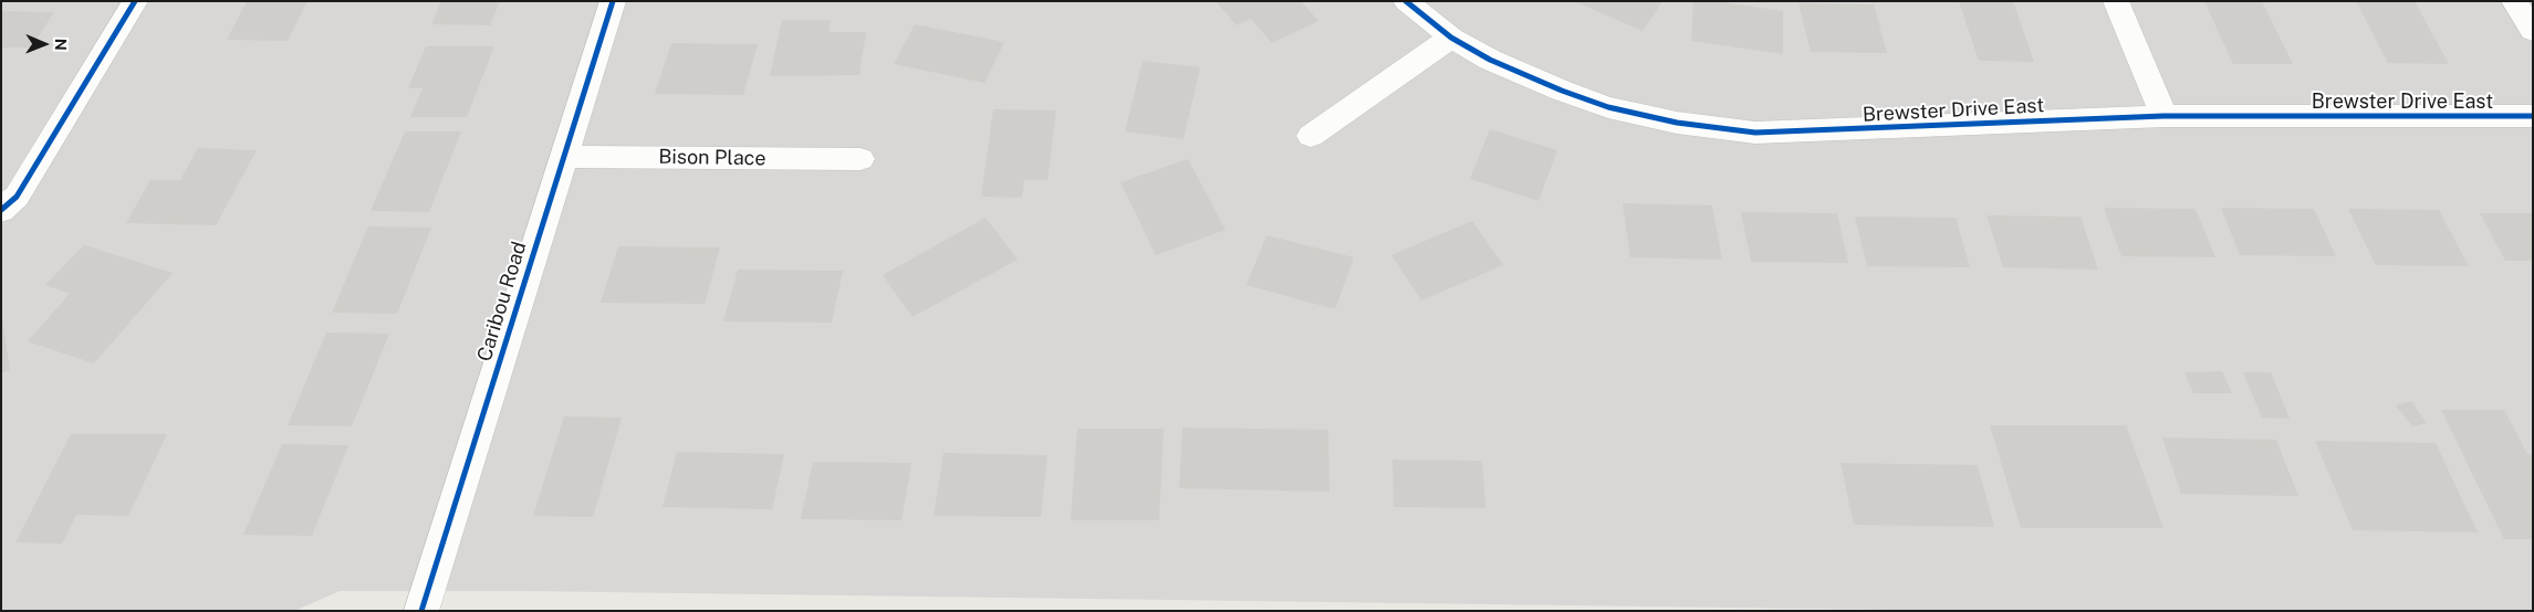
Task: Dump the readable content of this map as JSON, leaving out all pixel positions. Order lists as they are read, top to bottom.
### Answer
{
  "streets": {
    "street": ["Brewster Drive East", "Bison Place", "Caribou Road"]
  },
  "crossings": [
    ["Bison Place", "Caribou Road"]
  ],
  "north": "right"
}
